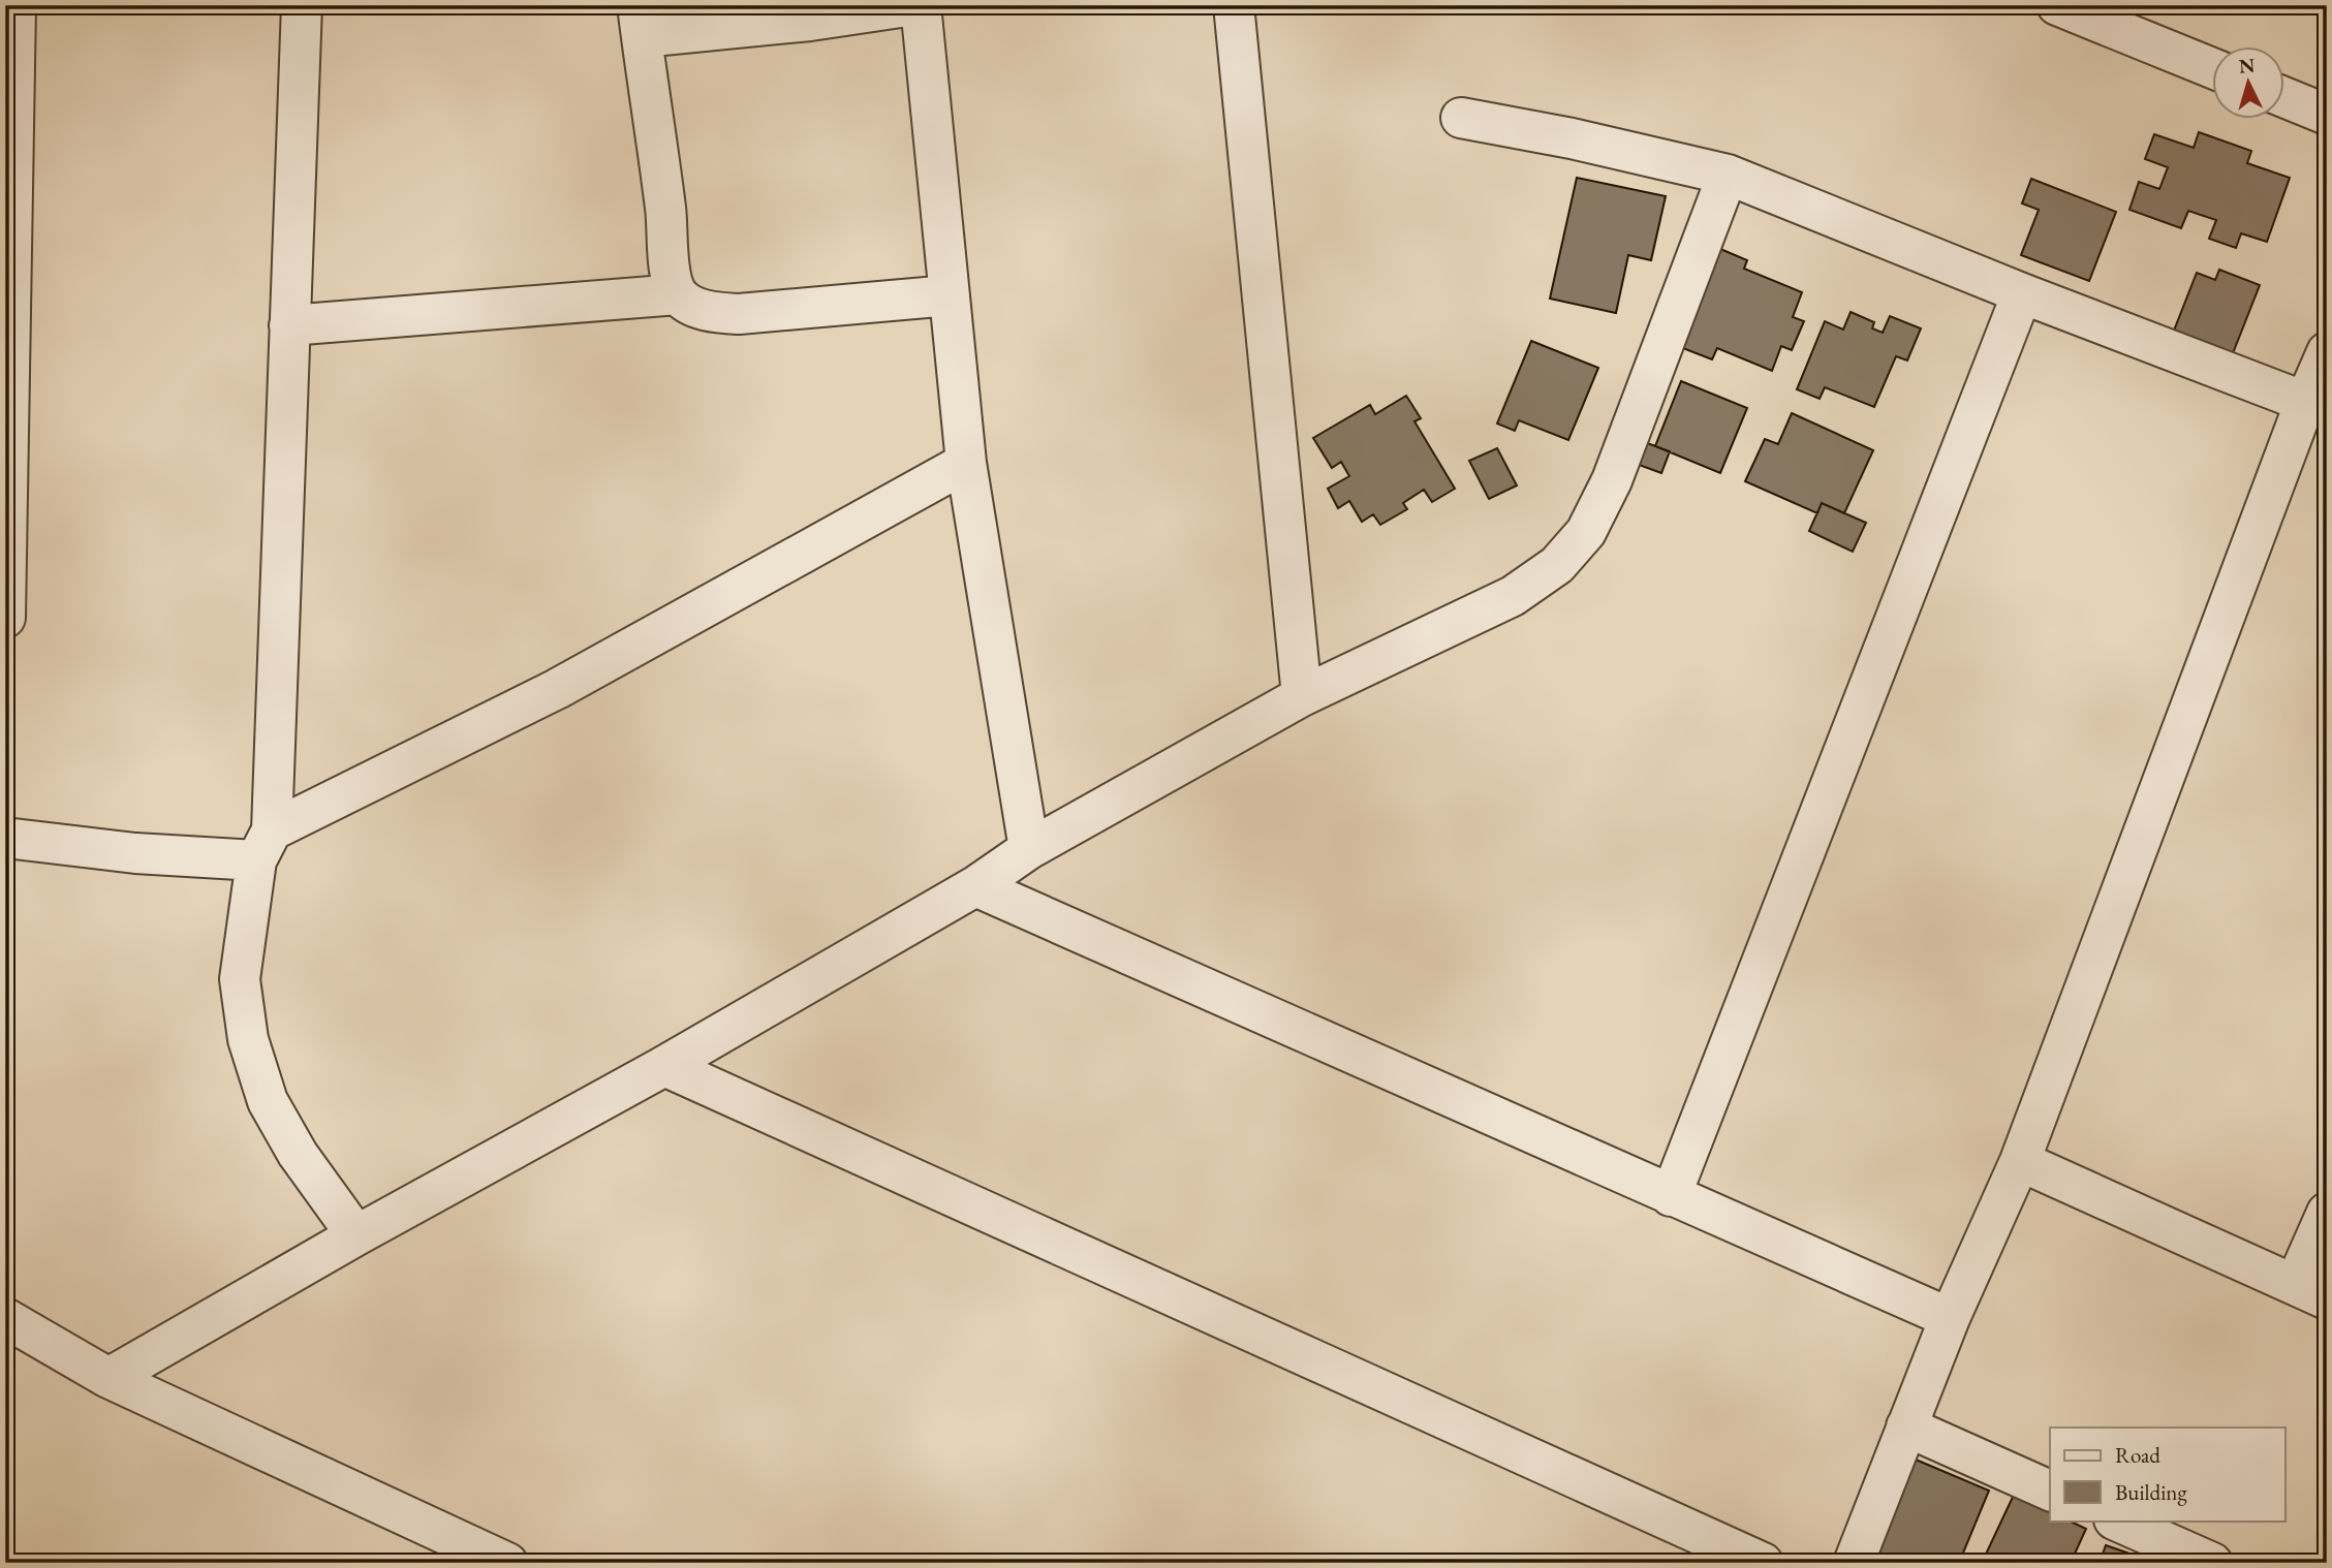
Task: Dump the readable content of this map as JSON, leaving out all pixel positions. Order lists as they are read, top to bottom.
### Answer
{
  "legend": ["Road", "Building"],
  "north": "top"
}
